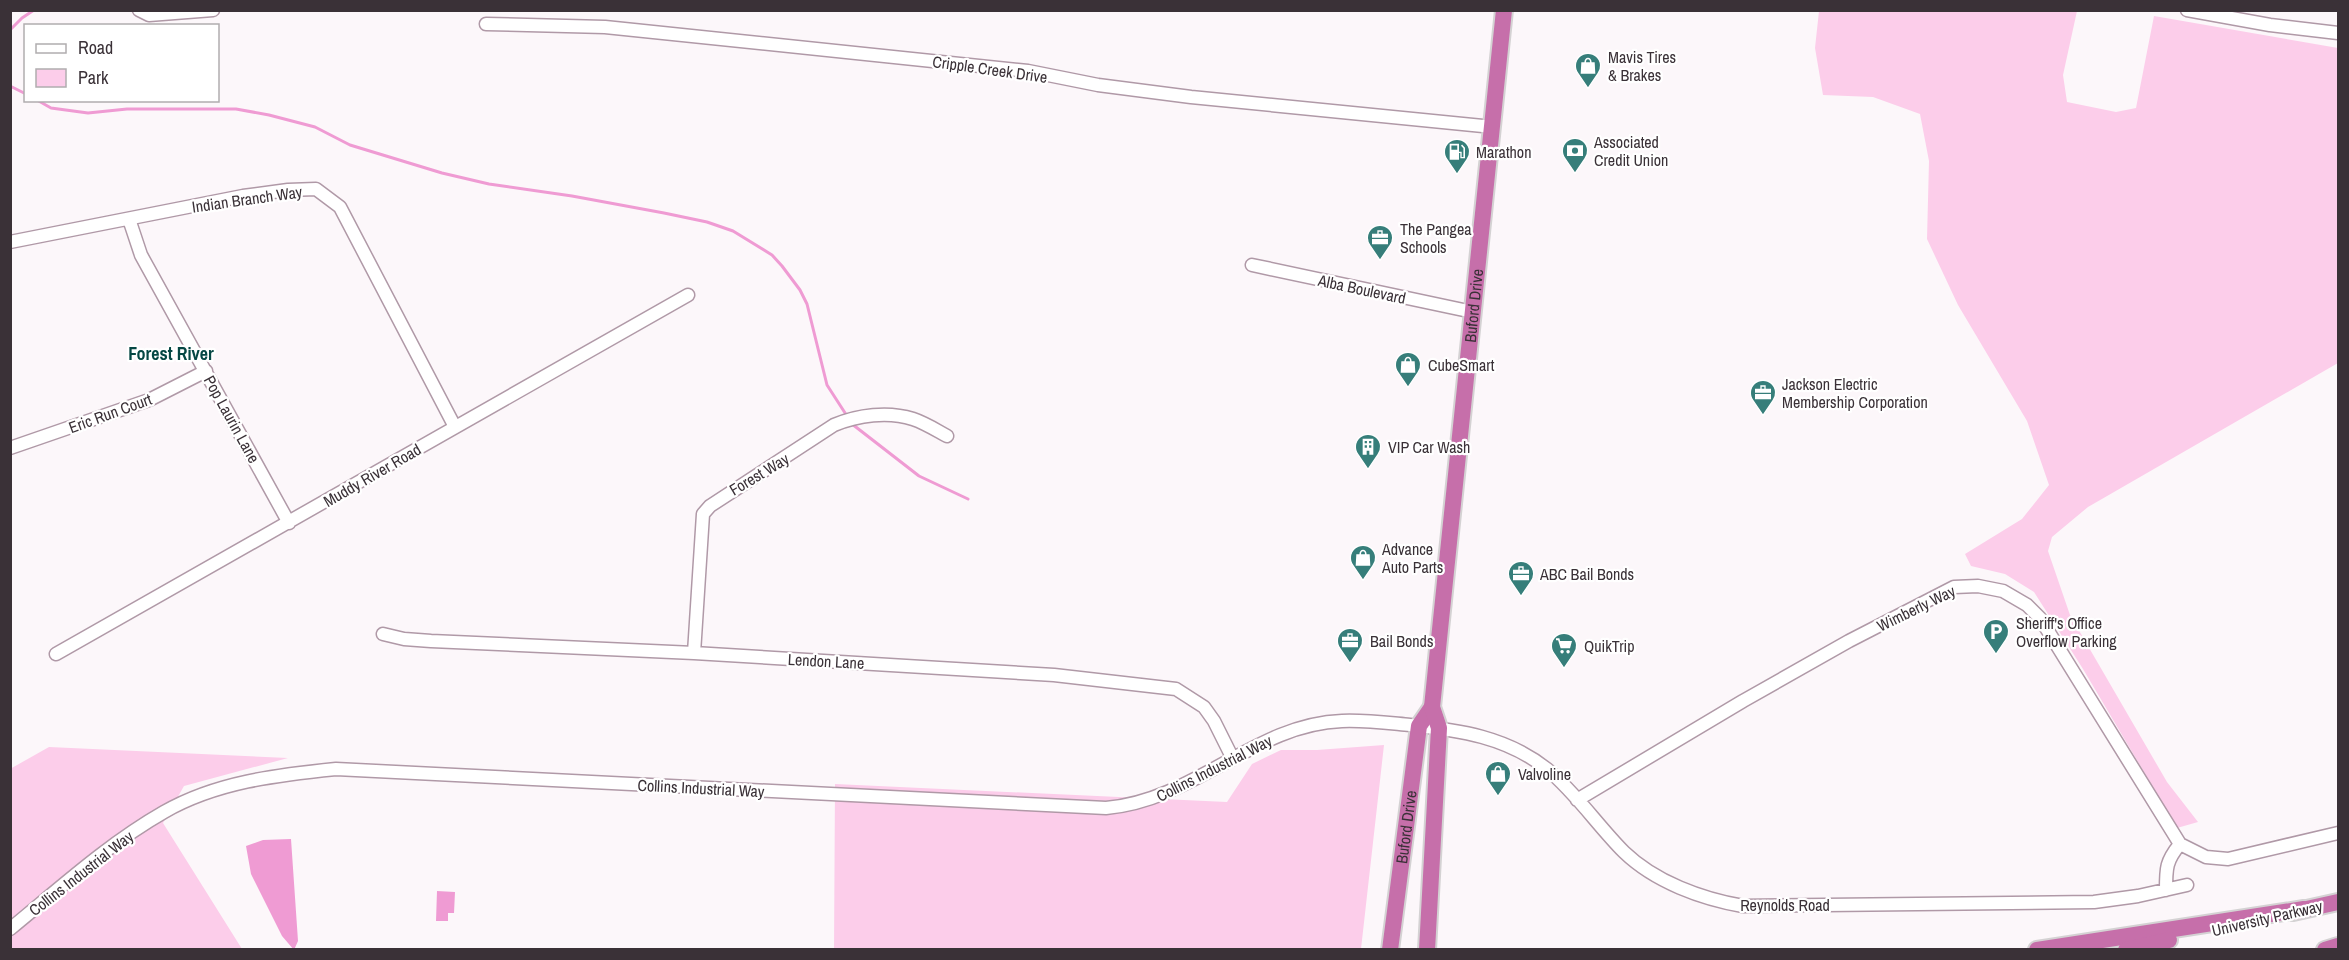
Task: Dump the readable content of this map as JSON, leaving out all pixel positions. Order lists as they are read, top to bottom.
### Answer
{
  "streets": {
    "highway": ["Buford Drive", "University Parkway"],
    "street": [
      "Cripple Creek Drive",
      "Indian Branch Way",
      "Alba Boulevard",
      "Eric Run Court",
      "Pop Laurin Lane",
      "Forest Way",
      "Muddy River Road",
      "Wimberly Way",
      "Lendon Lane",
      "Collins Industrial Way",
      "Reynolds Road"
    ]
  },
  "crossings": [
    ["Cripple Creek Drive", "Buford Drive"],
    ["Indian Branch Way", "Pop Laurin Lane"],
    ["Indian Branch Way", "Muddy River Road"],
    ["Alba Boulevard", "Buford Drive"],
    ["Buford Drive", "Collins Industrial Way"],
    ["Buford Drive", "Reynolds Road"],
    ["Eric Run Court", "Pop Laurin Lane"],
    ["Pop Laurin Lane", "Muddy River Road"],
    ["Forest Way", "Lendon Lane"],
    ["Wimberly Way", "Reynolds Road"],
    ["Lendon Lane", "Collins Industrial Way"],
    ["Collins Industrial Way", "Reynolds Road"]
  ],
  "districts": ["Forest River"],
  "places": {
    "shop": [
      "Mavis Tires & Brakes",
      "CubeSmart",
      "Advance Auto Parts",
      "Valvoline"
    ],
    "bank": ["Associated Credit Union"],
    "fuel station": ["Marathon"],
    "office": [
      "The Pangea Schools",
      "Jackson Electric Membership Corporation",
      "ABC Bail Bonds",
      "Bail Bonds"
    ],
    "building": ["VIP Car Wash"],
    "parking": ["Sheriff's Office Overflow Parking"],
    "supermarket": ["QuikTrip"]
  },
  "legend": ["Road", "Park"]
}
